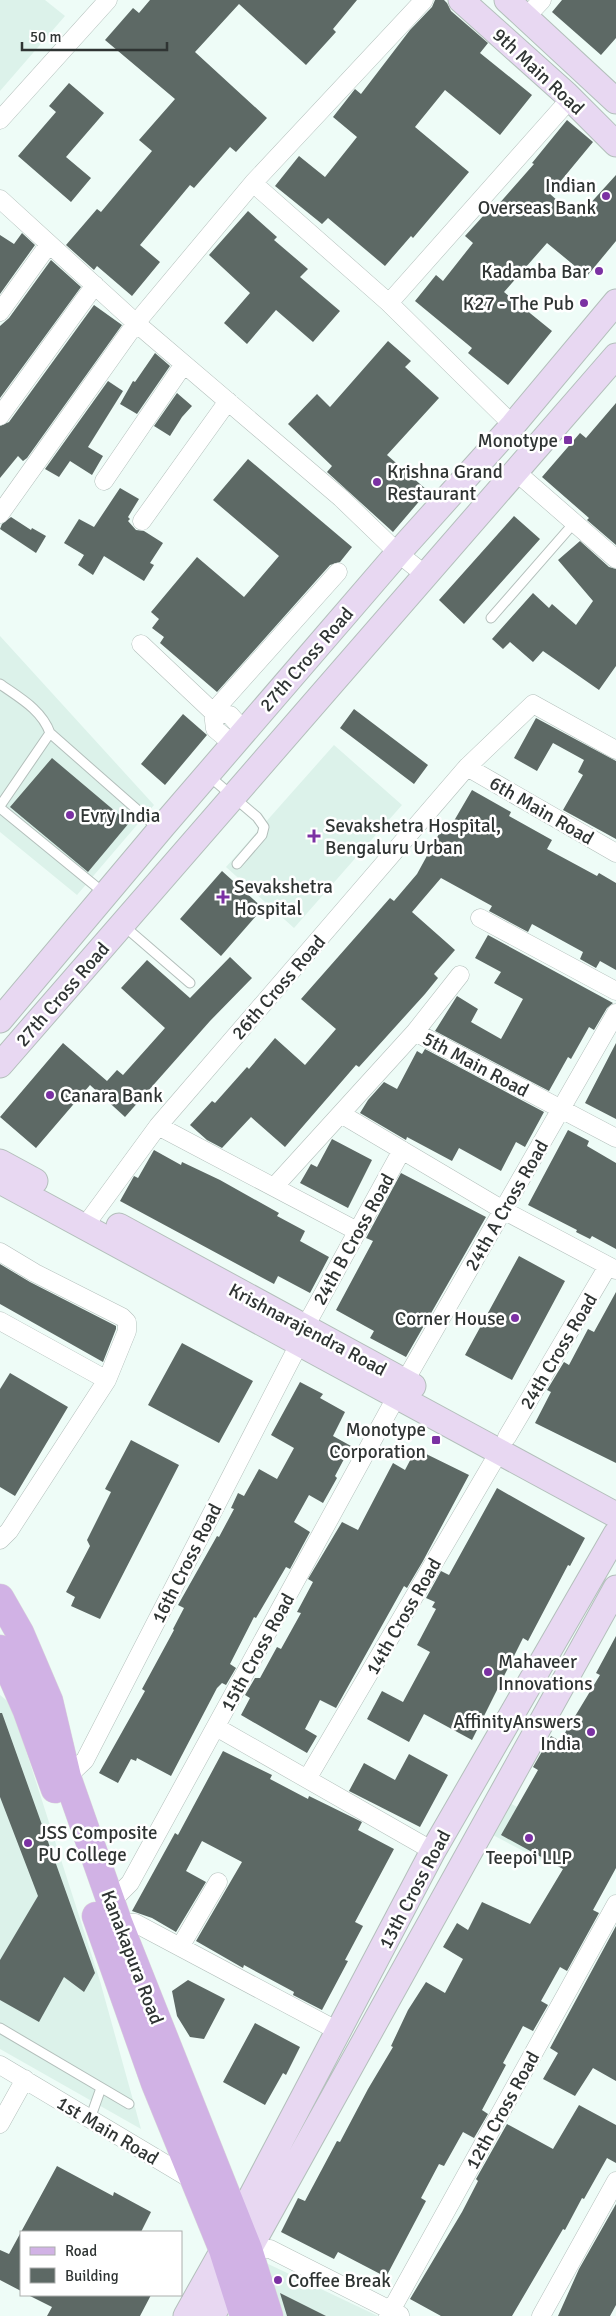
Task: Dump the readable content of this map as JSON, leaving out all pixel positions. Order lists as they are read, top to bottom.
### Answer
{
  "streets": {
    "main road": [
      "9th Main Road",
      "27th Cross Road",
      "Krishnarajendra Road",
      "13th Cross Road",
      "Kanakapura Road"
    ],
    "street": [
      "6th Main Road",
      "26th Cross Road",
      "5th Main Road",
      "24th A Cross Road",
      "24th B Cross Road",
      "24th Cross Road",
      "16th Cross Road",
      "14th Cross Road",
      "15th Cross Road",
      "12th Cross Road",
      "1st Main Road"
    ]
  },
  "crossings": [
    ["6th Main Road", "26th Cross Road"],
    ["26th Cross Road", "Krishnarajendra Road"],
    ["5th Main Road", "24th A Cross Road"],
    ["24th A Cross Road", "Krishnarajendra Road"],
    ["24th A Cross Road", "15th Cross Road"],
    ["24th B Cross Road", "Krishnarajendra Road"],
    ["24th B Cross Road", "16th Cross Road"],
    ["Krishnarajendra Road", "24th Cross Road"],
    ["Krishnarajendra Road", "16th Cross Road"],
    ["Krishnarajendra Road", "14th Cross Road"],
    ["Krishnarajendra Road", "15th Cross Road"],
    ["24th Cross Road", "14th Cross Road"],
    ["16th Cross Road", "Kanakapura Road"],
    ["15th Cross Road", "Kanakapura Road"],
    ["13th Cross Road", "Kanakapura Road"],
    ["Kanakapura Road", "1st Main Road"]
  ],
  "places": {
    "other": [
      "Indian Overseas Bank",
      "Kadamba Bar",
      "K27 - The Pub",
      "Krishna Grand Restaurant",
      "Evry India",
      "Canara Bank",
      "Corner House",
      "Mahaveer Innovations",
      "AffinityAnswers India",
      "Teepoi LLP",
      "JSS Composite PU College",
      "Coffee Break"
    ],
    "transit": ["Monotype", "Monotype Corporation"],
    "health": ["Sevakshetra Hospital, Bengaluru Urban", "Sevakshetra Hospital"]
  },
  "legend": ["Road", "Building"],
  "scale_bar": "50 m"
}
